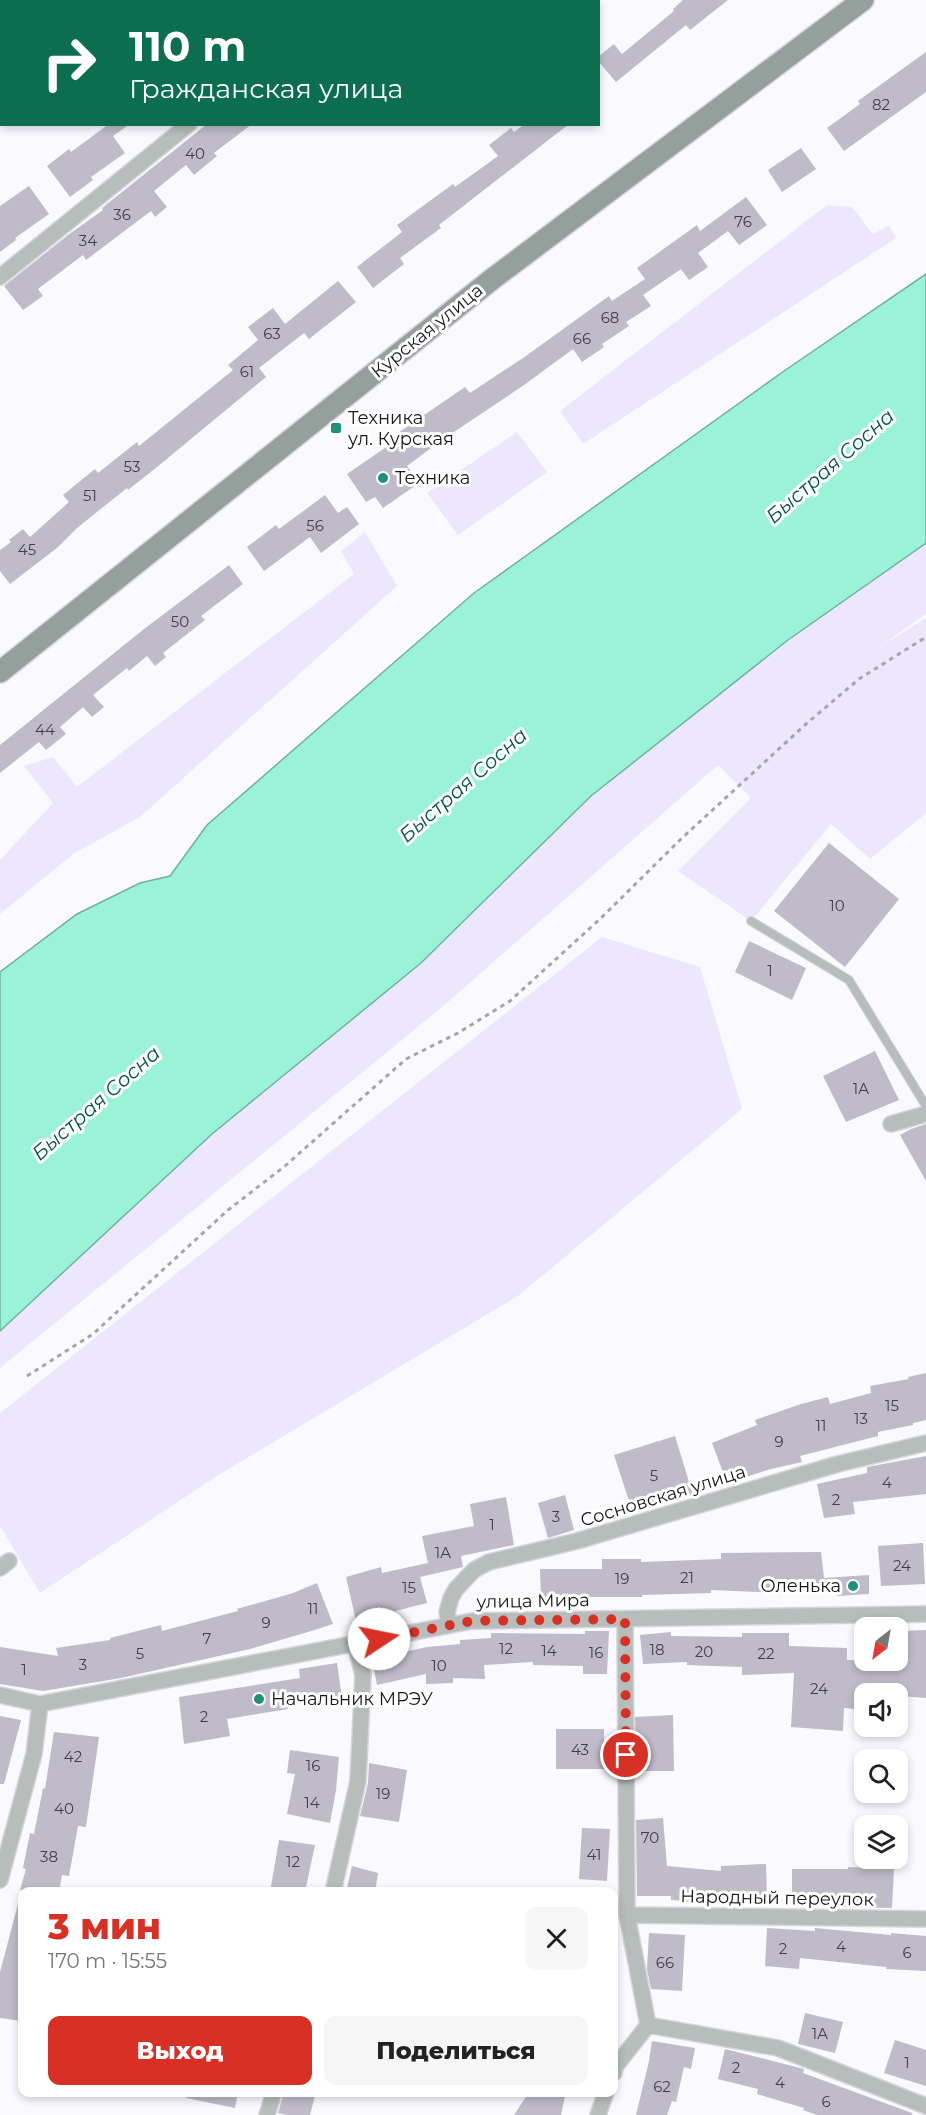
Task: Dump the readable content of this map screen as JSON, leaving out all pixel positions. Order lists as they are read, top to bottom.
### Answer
{
  "streets": {
    "street": [
      "Курская улица",
      "Сосновская улица",
      "улица Мира",
      "Народный переулок"
    ]
  },
  "crossings": [
    ["Сосновская улица", "улица Мира"]
  ],
  "water": ["Быстрая Сосна"],
  "places": {
    "transit": ["Техника ул. Курская"],
    "other": ["Техника", "Оленька", "Начальник МРЭУ"]
  },
  "house_numbers": [
    "82",
    "40",
    "36",
    "76",
    "34",
    "68",
    "63",
    "66",
    "61",
    "53",
    "51",
    "56",
    "45",
    "50",
    "44",
    "10",
    "1",
    "1А",
    "15",
    "13",
    "11",
    "9",
    "5",
    "4",
    "2",
    "3",
    "1",
    "1А",
    "24",
    "21",
    "19",
    "15",
    "11",
    "9",
    "7",
    "12",
    "18",
    "14",
    "20",
    "16",
    "5",
    "22",
    "3",
    "10",
    "1",
    "24",
    "2",
    "43",
    "42",
    "16",
    "19",
    "14",
    "40",
    "70",
    "41",
    "38",
    "12",
    "4",
    "2",
    "6",
    "66",
    "1А",
    "1",
    "2",
    "4",
    "62",
    "6"
  ],
  "north": "bottom left",
  "page": {
    "turn": ["110 m", "Гражданская улица"],
    "heading": ["3 мин", "170 m · 15:55"],
    "buttons": ["Выход", "Поделиться"]
  }
}
